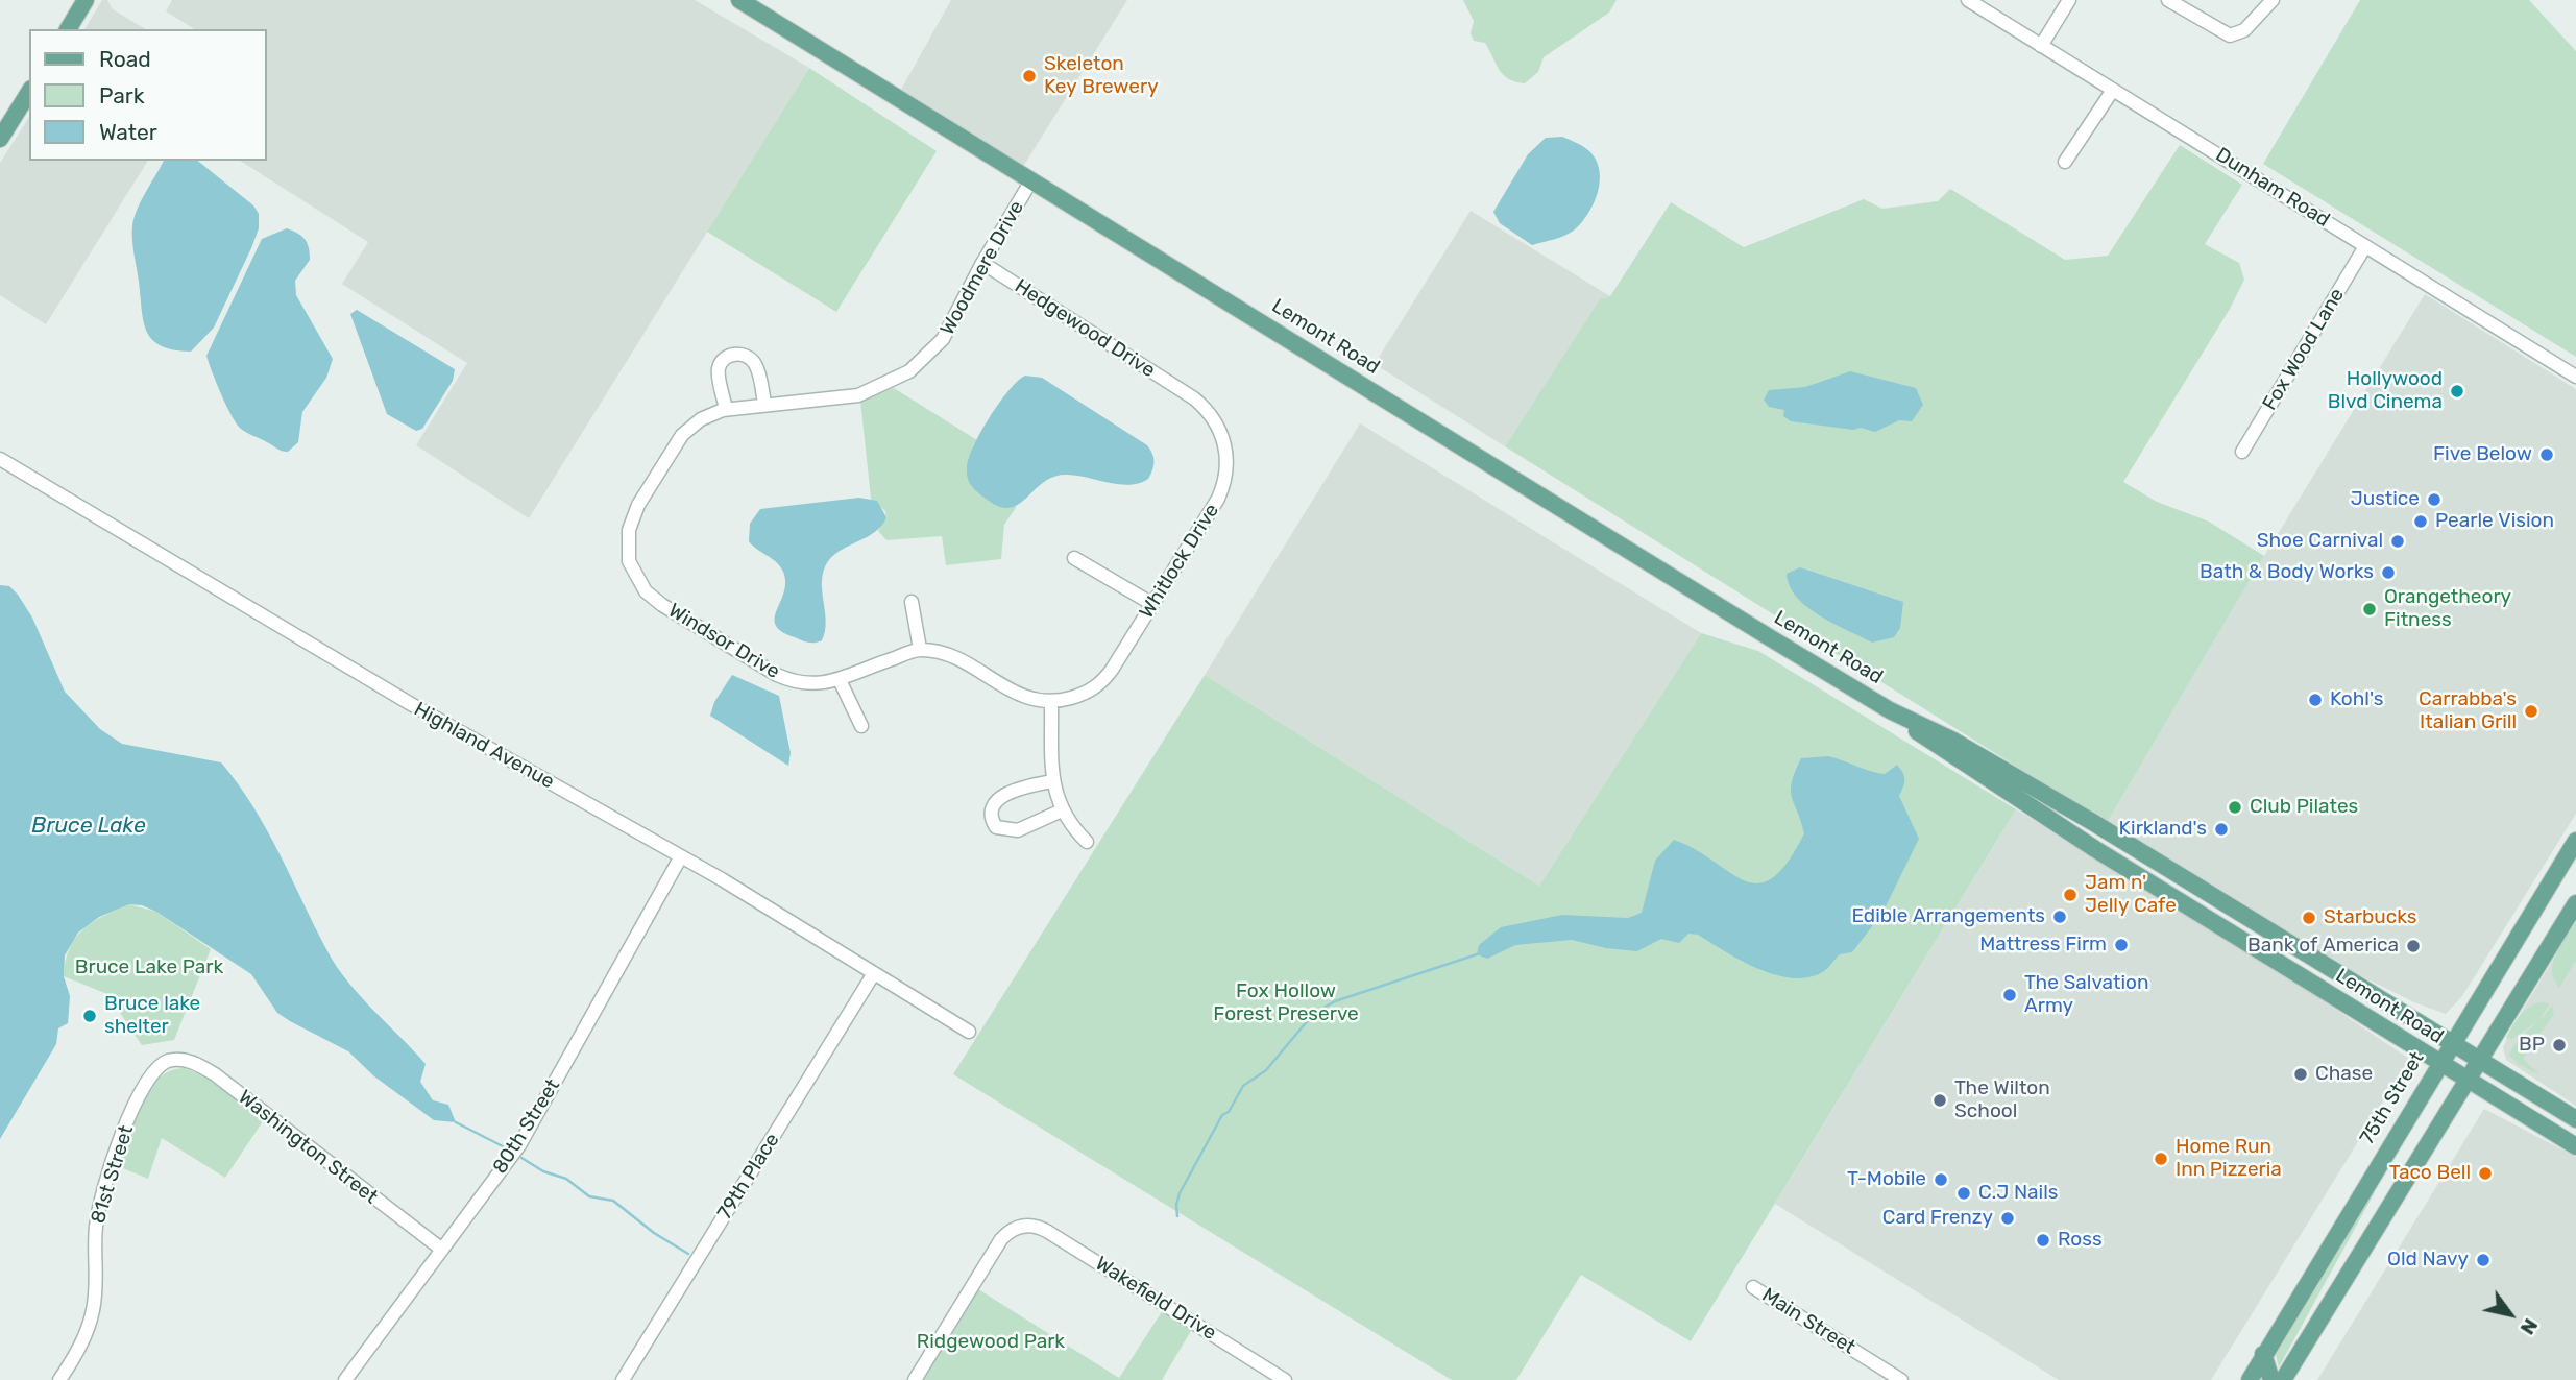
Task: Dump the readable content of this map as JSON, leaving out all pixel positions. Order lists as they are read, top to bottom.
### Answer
{
  "streets": {
    "main road": ["Lemont Road", "75th Street"],
    "street": [
      "Dunham Road",
      "Woodmere Drive",
      "Hedgewood Drive",
      "Fox Wood Lane",
      "Whitlock Drive",
      "Windsor Drive",
      "Highland Avenue",
      "80th Street",
      "Washington Street",
      "81st Street",
      "79th Place",
      "Wakefield Drive",
      "Main Street"
    ]
  },
  "crossings": [
    ["Dunham Road", "Fox Wood Lane"],
    ["Woodmere Drive", "Hedgewood Drive"],
    ["Woodmere Drive", "Lemont Road"],
    ["Woodmere Drive", "Windsor Drive"],
    ["Hedgewood Drive", "Whitlock Drive"],
    ["Lemont Road", "75th Street"],
    ["Highland Avenue", "80th Street"],
    ["Highland Avenue", "79th Place"],
    ["80th Street", "Washington Street"],
    ["Washington Street", "81st Street"]
  ],
  "water": ["Bruce Lake"],
  "parks": ["Bruce Lake Park", "Fox Hollow Forest Preserve", "Ridgewood Park"],
  "places": [
    "Skeleton Key Brewery",
    "Hollywood Blvd Cinema",
    "Five Below",
    "Justice",
    "Pearle Vision",
    "Shoe Carnival",
    "Bath & Body Works",
    "Orangetheory Fitness",
    "Kohl's",
    "Carrabba's Italian Grill",
    "Club Pilates",
    "Kirkland's",
    "Jam n' Jelly Cafe",
    "Edible Arrangements",
    "Starbucks",
    "Mattress Firm",
    "Bank of America",
    "The Salvation Army",
    "Bruce lake shelter",
    "BP",
    "Chase",
    "The Wilton School",
    "Home Run Inn Pizzeria",
    "Taco Bell",
    "T-Mobile",
    "C.J Nails",
    "Card Frenzy",
    "Ross",
    "Old Navy"
  ],
  "legend": ["Road", "Park", "Water"],
  "north": "bottom right"
}
